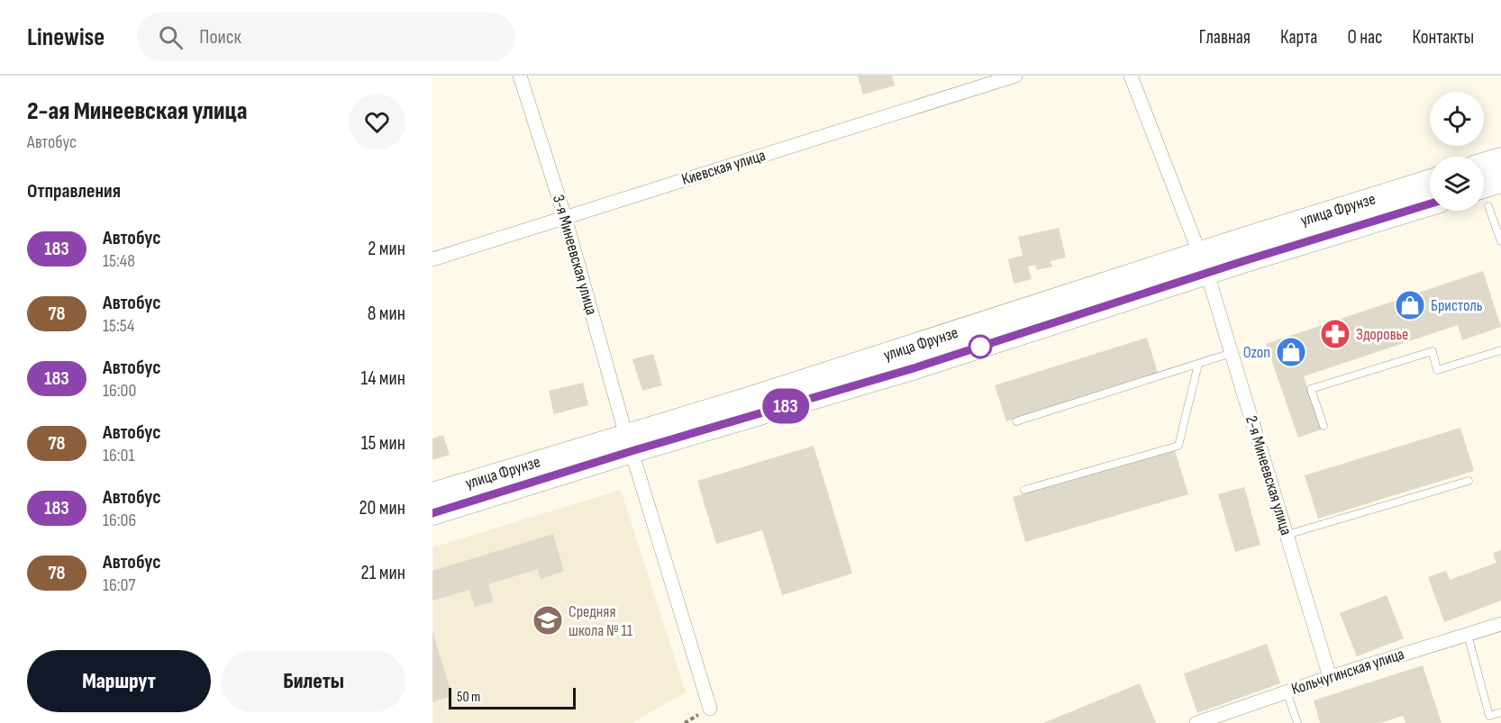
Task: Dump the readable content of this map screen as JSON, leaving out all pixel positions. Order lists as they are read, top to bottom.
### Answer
{
  "streets": {
    "highway": ["улица Фрунзе"],
    "street": [
      "Киевская улица",
      "3-я Минеевская улица",
      "2-я Минеевская улица",
      "Кольчугинская улица"
    ]
  },
  "crossings": [
    ["Киевская улица", "3-я Минеевская улица"],
    ["улица Фрунзе", "3-я Минеевская улица"],
    ["улица Фрунзе", "2-я Минеевская улица"],
    ["2-я Минеевская улица", "Кольчугинская улица"]
  ],
  "places": {
    "shop": ["Бристоль", "Ozon"],
    "pharmacy": ["Здоровье"],
    "school or university": ["Средняя школа № 11"]
  },
  "lines": ["bus line 183"],
  "scale_bar": "50 m",
  "page": {
    "header": "Linewise",
    "search": "Поиск",
    "nav": [
      "Главная",
      "Карта",
      "О нас",
      "Контакты"
    ],
    "heading": [
      ["2-ая Минеевская улица", "Автобус"],
      "Отправления"
    ],
    "on_map": "183",
    "list": [
      {
        "mark": "183",
        "name": "Автобус",
        "note": "15:48",
        "value": "2 мин"
      },
      {
        "mark": "78",
        "name": "Автобус",
        "note": "15:54",
        "value": "8 мин"
      },
      {
        "mark": "183",
        "name": "Автобус",
        "note": "16:00",
        "value": "14 мин"
      },
      {
        "mark": "78",
        "name": "Автобус",
        "note": "16:01",
        "value": "15 мин"
      },
      {
        "mark": "183",
        "name": "Автобус",
        "note": "16:06",
        "value": "20 мин"
      },
      {
        "mark": "78",
        "name": "Автобус",
        "note": "16:07",
        "value": "21 мин"
      }
    ],
    "buttons": ["Маршрут", "Билеты"],
    "scale": "50 m"
  }
}
